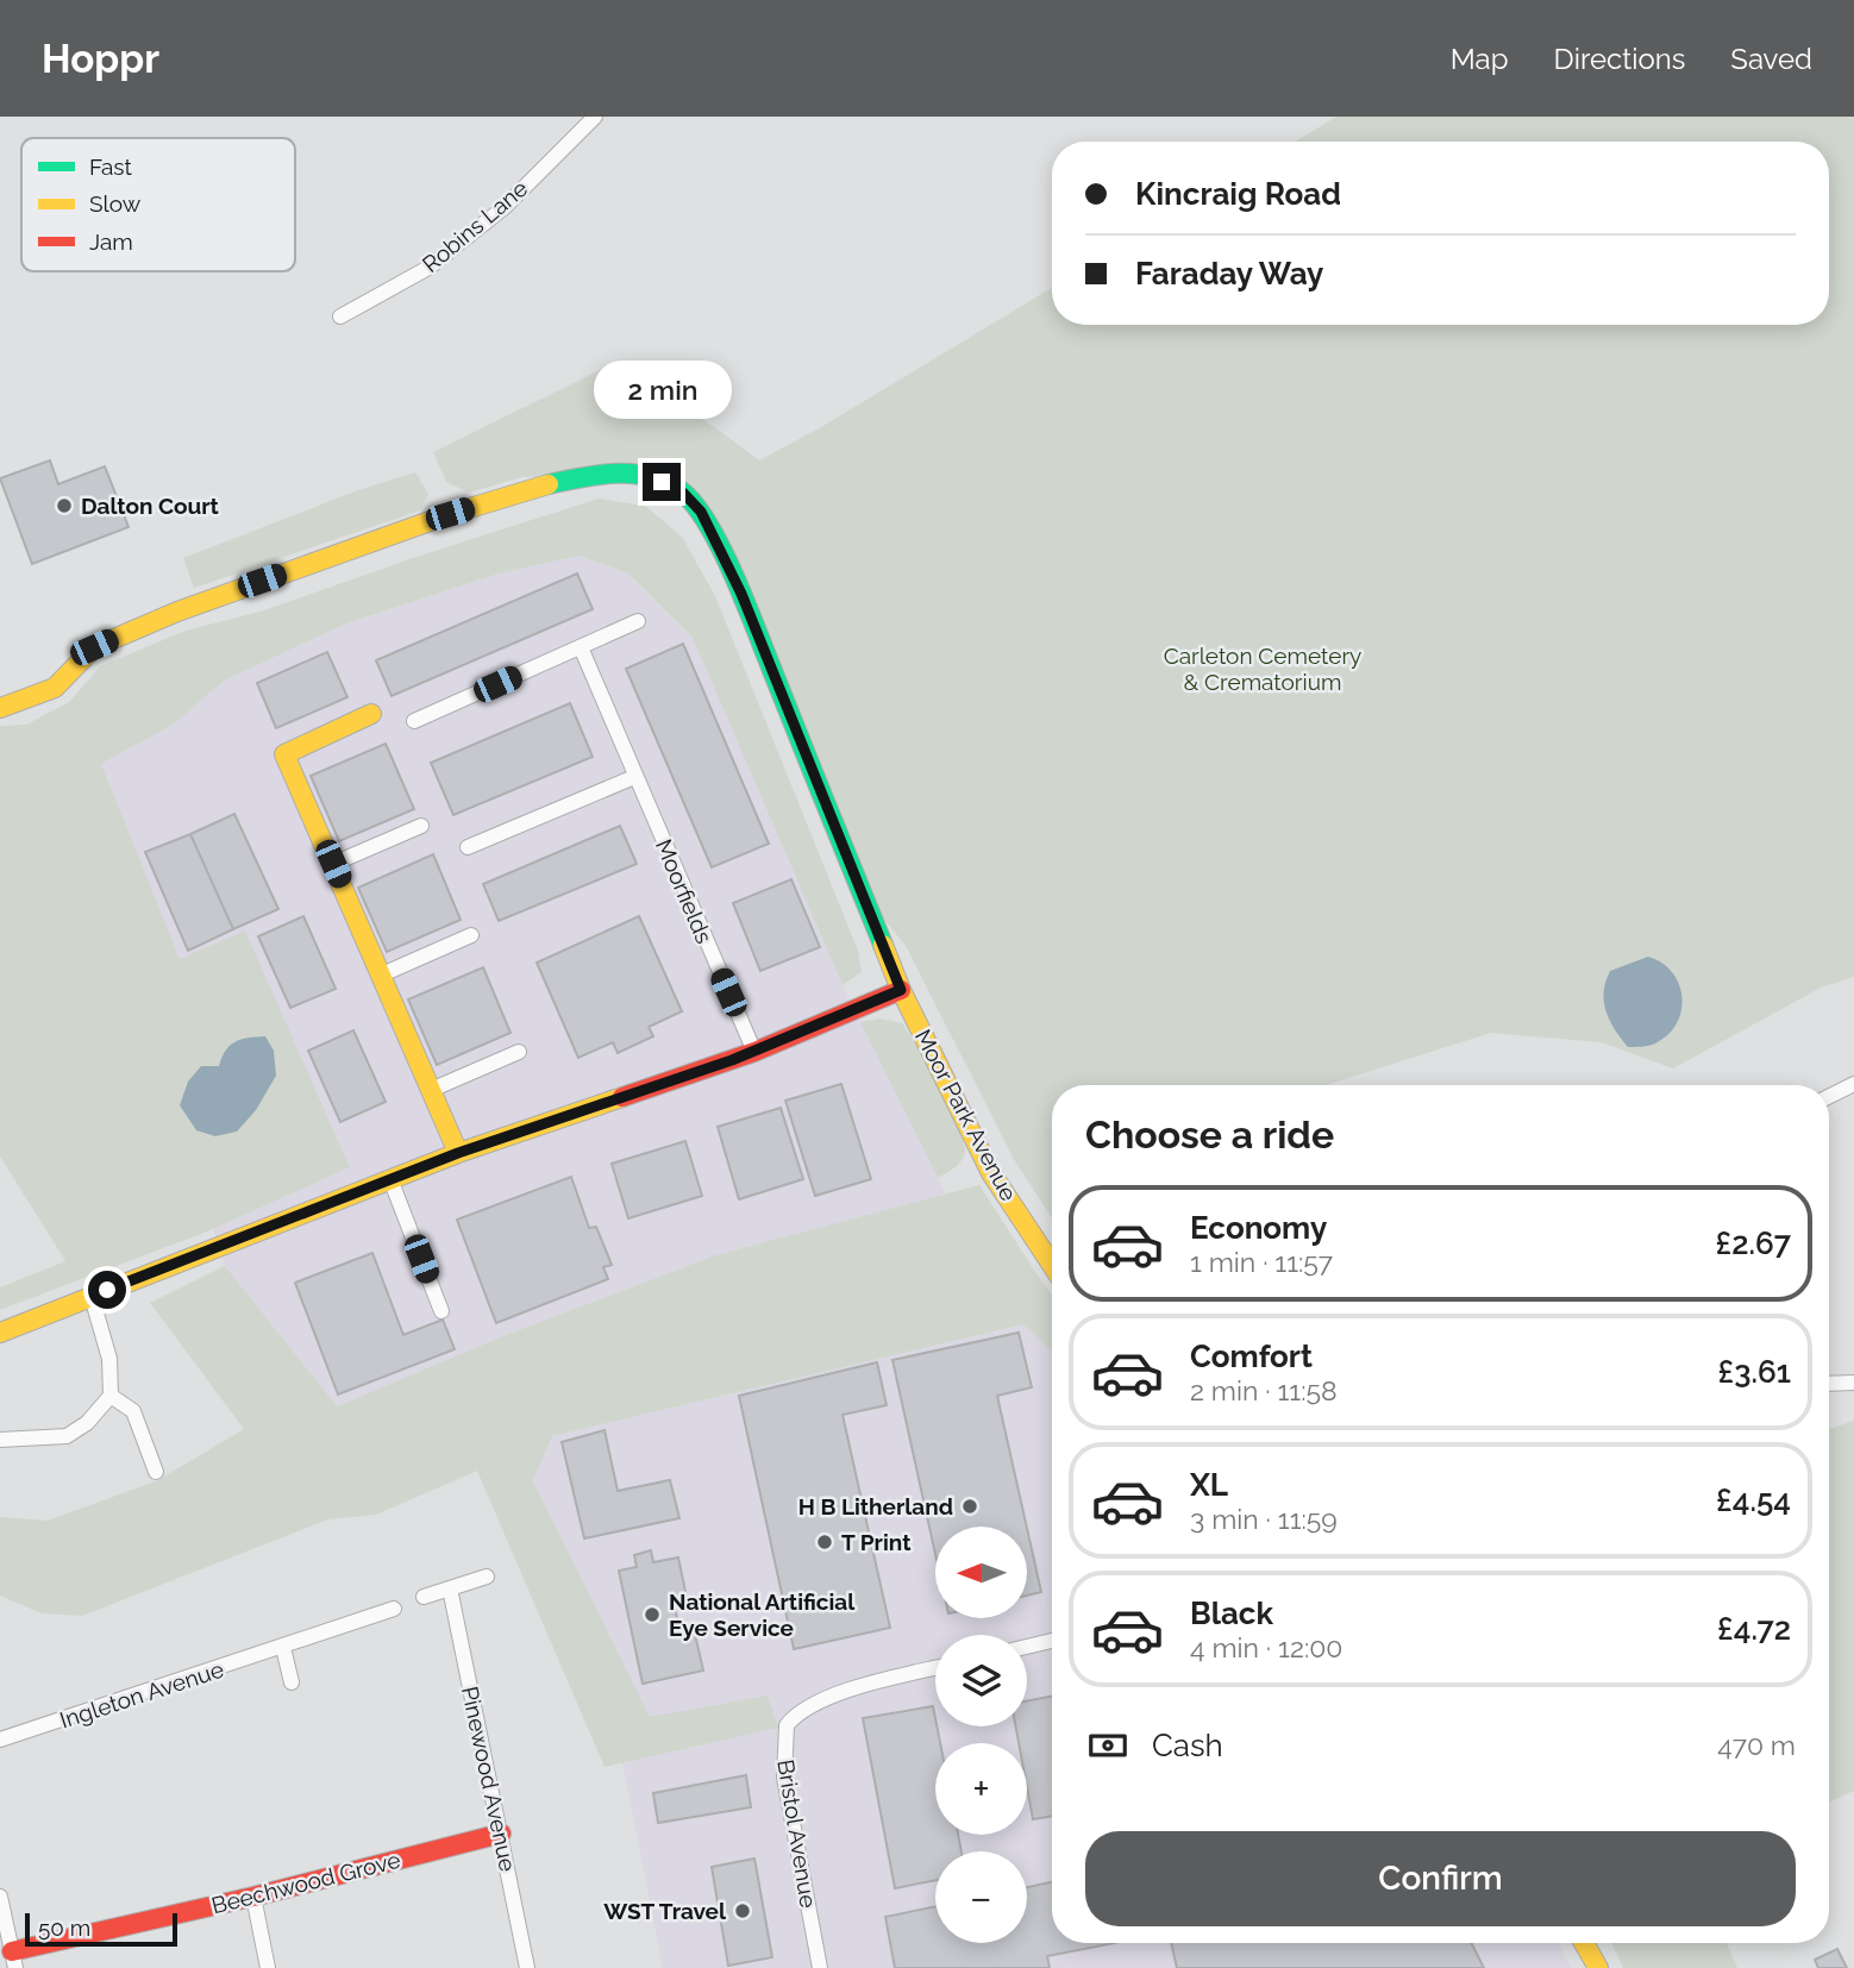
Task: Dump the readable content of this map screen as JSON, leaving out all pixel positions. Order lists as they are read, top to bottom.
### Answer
{
  "streets": {
    "street": [
      "Robins Lane",
      "Moorfields",
      "Moor Park Avenue",
      "Ingleton Avenue",
      "Pinewood Avenue",
      "Bristol Avenue",
      "Beechwood Grove"
    ]
  },
  "crossings": [
    ["Pinewood Avenue", "Beechwood Grove"]
  ],
  "parks": ["Carleton Cemetery & Crematorium"],
  "places": [
    "Dalton Court",
    "H B Litherland",
    "T Print",
    "National Artificial Eye Service",
    "WST Travel"
  ],
  "legend": ["Fast", "Slow", "Jam"],
  "scale_bar": "50 m",
  "north": "left",
  "page": {
    "header": "Hoppr",
    "nav": ["Map", "Directions", "Saved"],
    "banner": ["Kincraig Road", "Faraday Way"],
    "bubble": "2 min",
    "heading": "Choose a ride",
    "list": [
      {
        "name": "Economy",
        "note": "1 min · 11:57",
        "value": "£2.67"
      },
      {
        "name": "Comfort",
        "note": "2 min · 11:58",
        "value": "£3.61"
      },
      {
        "name": "XL",
        "note": "3 min · 11:59",
        "value": "£4.54"
      },
      {
        "name": "Black",
        "note": "4 min · 12:00",
        "value": "£4.72"
      }
    ],
    "map_buttons": ["+", "−"],
    "pay": ["Cash", "470 m"],
    "buttons": "Confirm",
    "scale": "50 m"
  }
}
